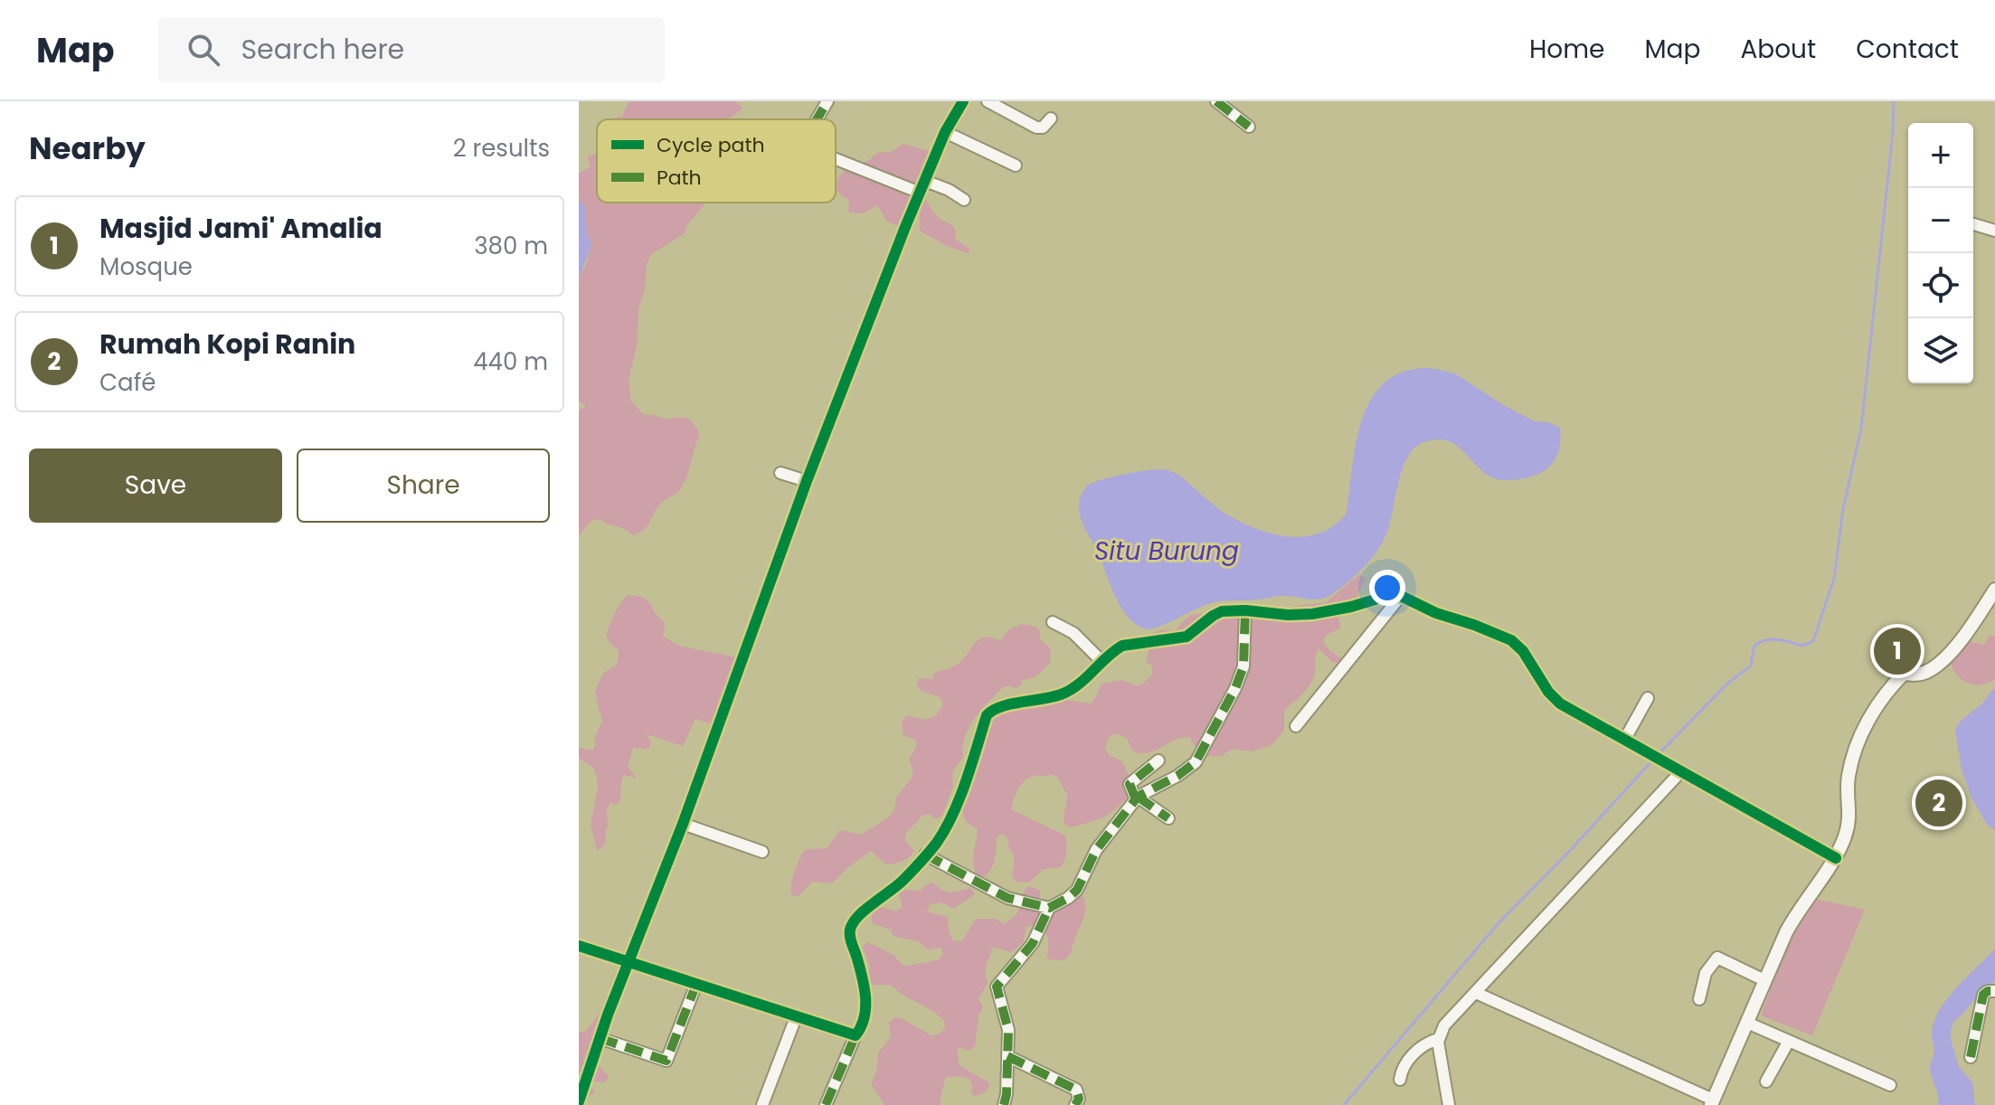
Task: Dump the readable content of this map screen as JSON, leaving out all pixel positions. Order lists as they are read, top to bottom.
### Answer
{
  "water": ["Situ Burung"],
  "legend": ["Cycle path", "Path"],
  "page": {
    "header": "Map",
    "search": "Search here",
    "nav": [
      "Home",
      "Map",
      "About",
      "Contact"
    ],
    "heading": ["Nearby", "2 results"],
    "map_buttons": ["+", "−"],
    "list": [
      {
        "mark": "1",
        "name": "Masjid Jami' Amalia",
        "note": "Mosque",
        "value": "380 m"
      },
      {
        "mark": "2",
        "name": "Rumah Kopi Ranin",
        "note": "Café",
        "value": "440 m"
      }
    ],
    "buttons": ["Save", "Share"],
    "pins": ["1", "2"]
  }
}
